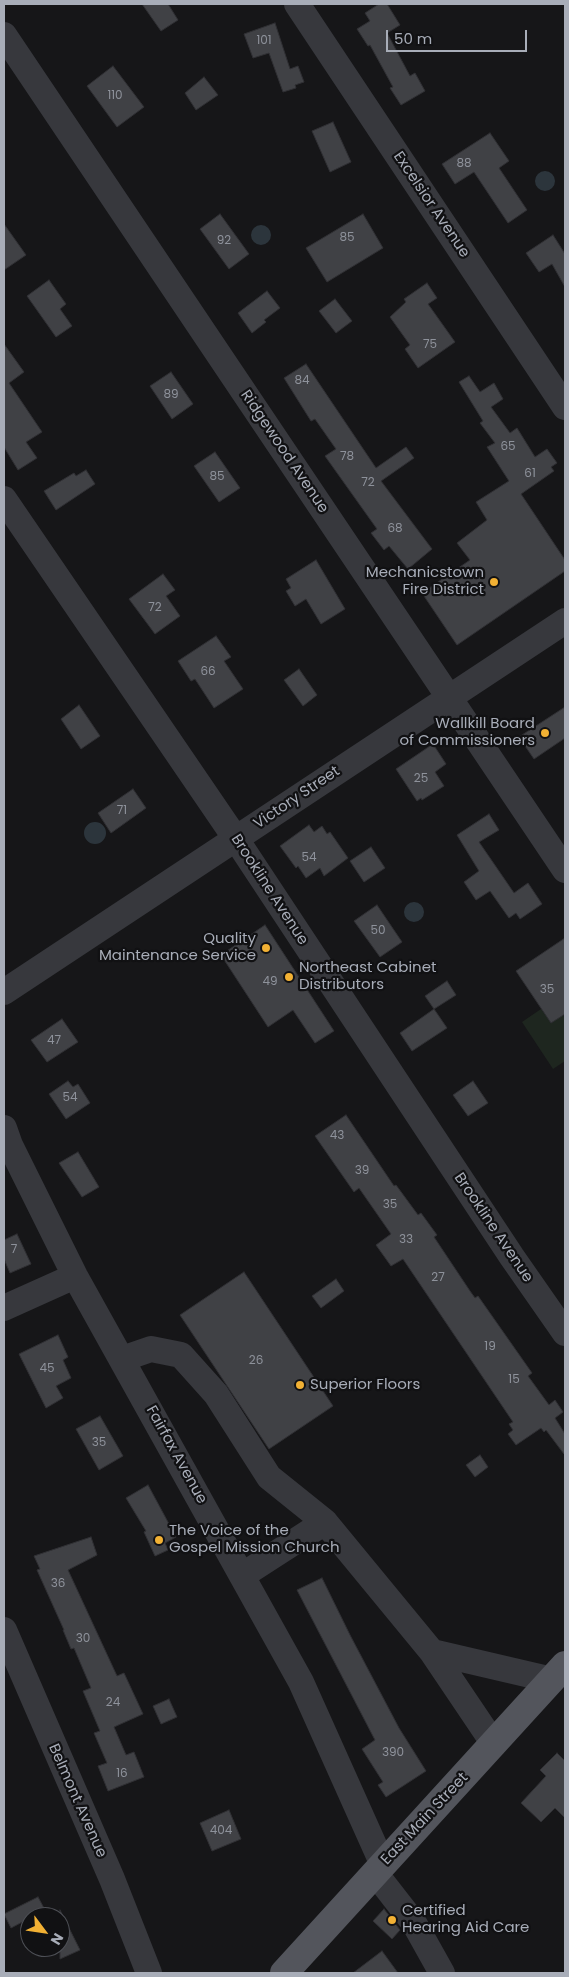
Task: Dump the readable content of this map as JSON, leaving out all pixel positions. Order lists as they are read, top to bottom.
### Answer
{
  "streets": {
    "main road": ["East Main Street"],
    "street": [
      "Excelsior Avenue",
      "Ridgewood Avenue",
      "Victory Street",
      "Brookline Avenue",
      "Fairfax Avenue",
      "Belmont Avenue"
    ]
  },
  "crossings": [
    ["Ridgewood Avenue", "Victory Street"],
    ["Victory Street", "Brookline Avenue"],
    ["Fairfax Avenue", "East Main Street"]
  ],
  "places": [
    "Mechanicstown Fire District",
    "Wallkill Board of Commissioners",
    "Quality Maintenance Service",
    "Northeast Cabinet Distributors",
    "Superior Floors",
    "The Voice of the Gospel Mission Church",
    "Certified Hearing Aid Care"
  ],
  "house_numbers": [
    "101",
    "110",
    "88",
    "85",
    "92",
    "75",
    "84",
    "89",
    "65",
    "78",
    "61",
    "85",
    "72",
    "68",
    "72",
    "66",
    "25",
    "71",
    "54",
    "50",
    "49",
    "35",
    "47",
    "54",
    "43",
    "39",
    "35",
    "33",
    "7",
    "27",
    "19",
    "26",
    "45",
    "15",
    "35",
    "36",
    "30",
    "24",
    "390",
    "16",
    "404"
  ],
  "scale_bar": "50 m",
  "north": "bottom right"
}
